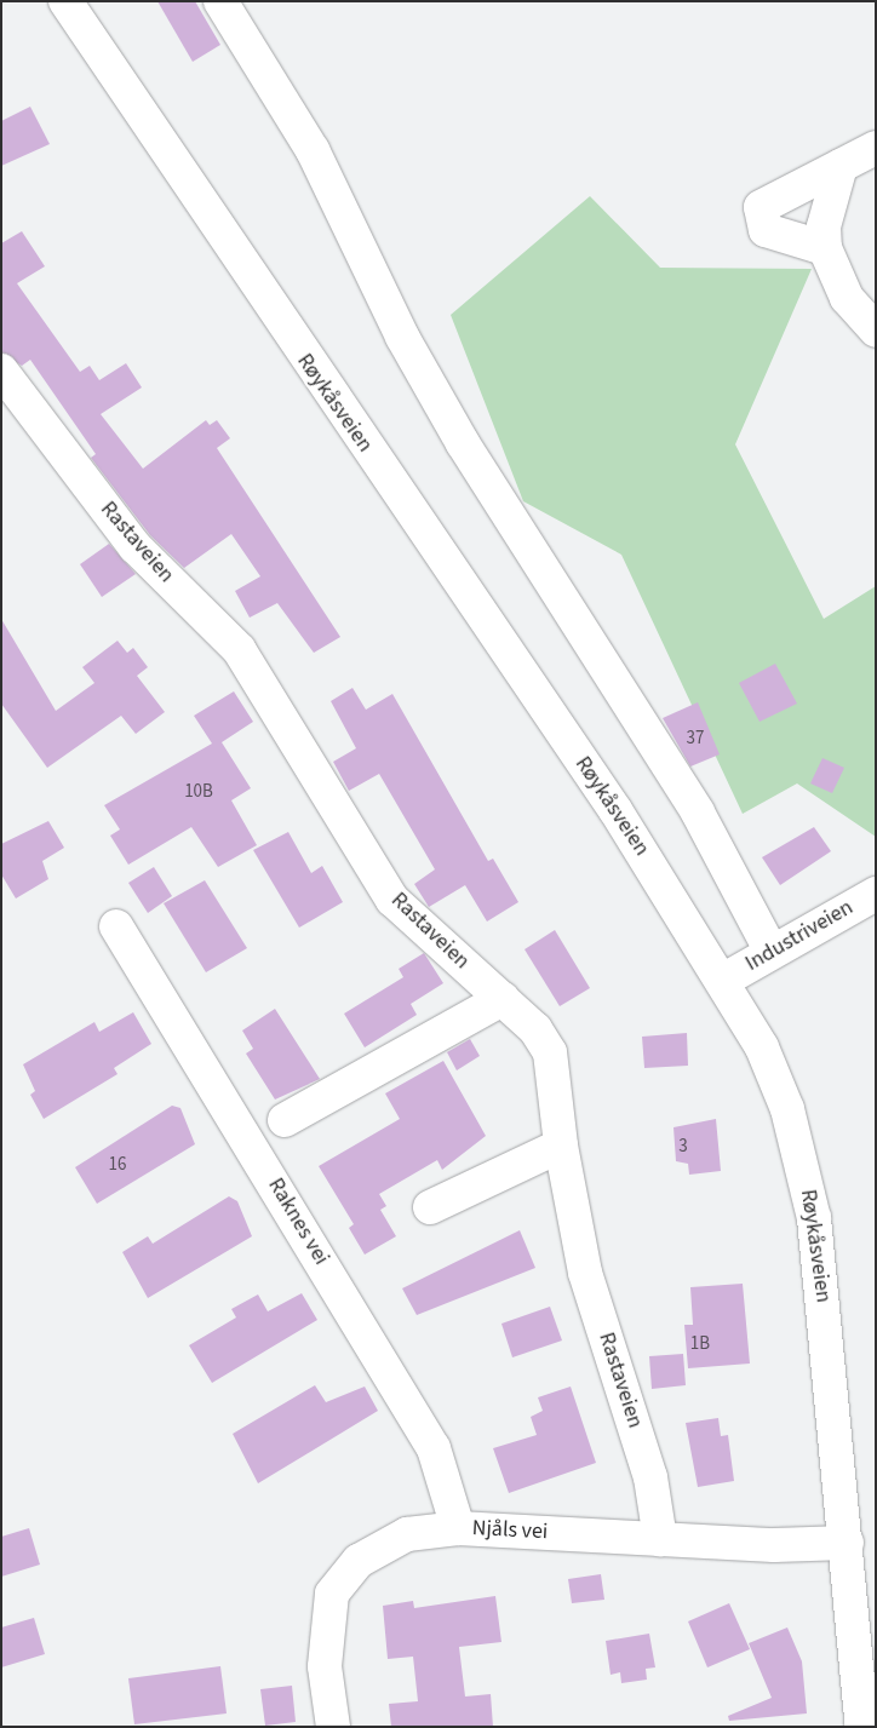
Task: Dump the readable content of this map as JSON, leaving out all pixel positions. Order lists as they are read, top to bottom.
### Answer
{
  "streets": {
    "street": [
      "Røykåsveien",
      "Rastaveien",
      "Industriveien",
      "Raknes vei",
      "Njåls vei"
    ]
  },
  "crossings": [
    ["Røykåsveien", "Industriveien"],
    ["Røykåsveien", "Njåls vei"],
    ["Rastaveien", "Njåls vei"],
    ["Raknes vei", "Njåls vei"]
  ],
  "house_numbers": [
    "37",
    "10B",
    "3",
    "16",
    "1B"
  ]
}
